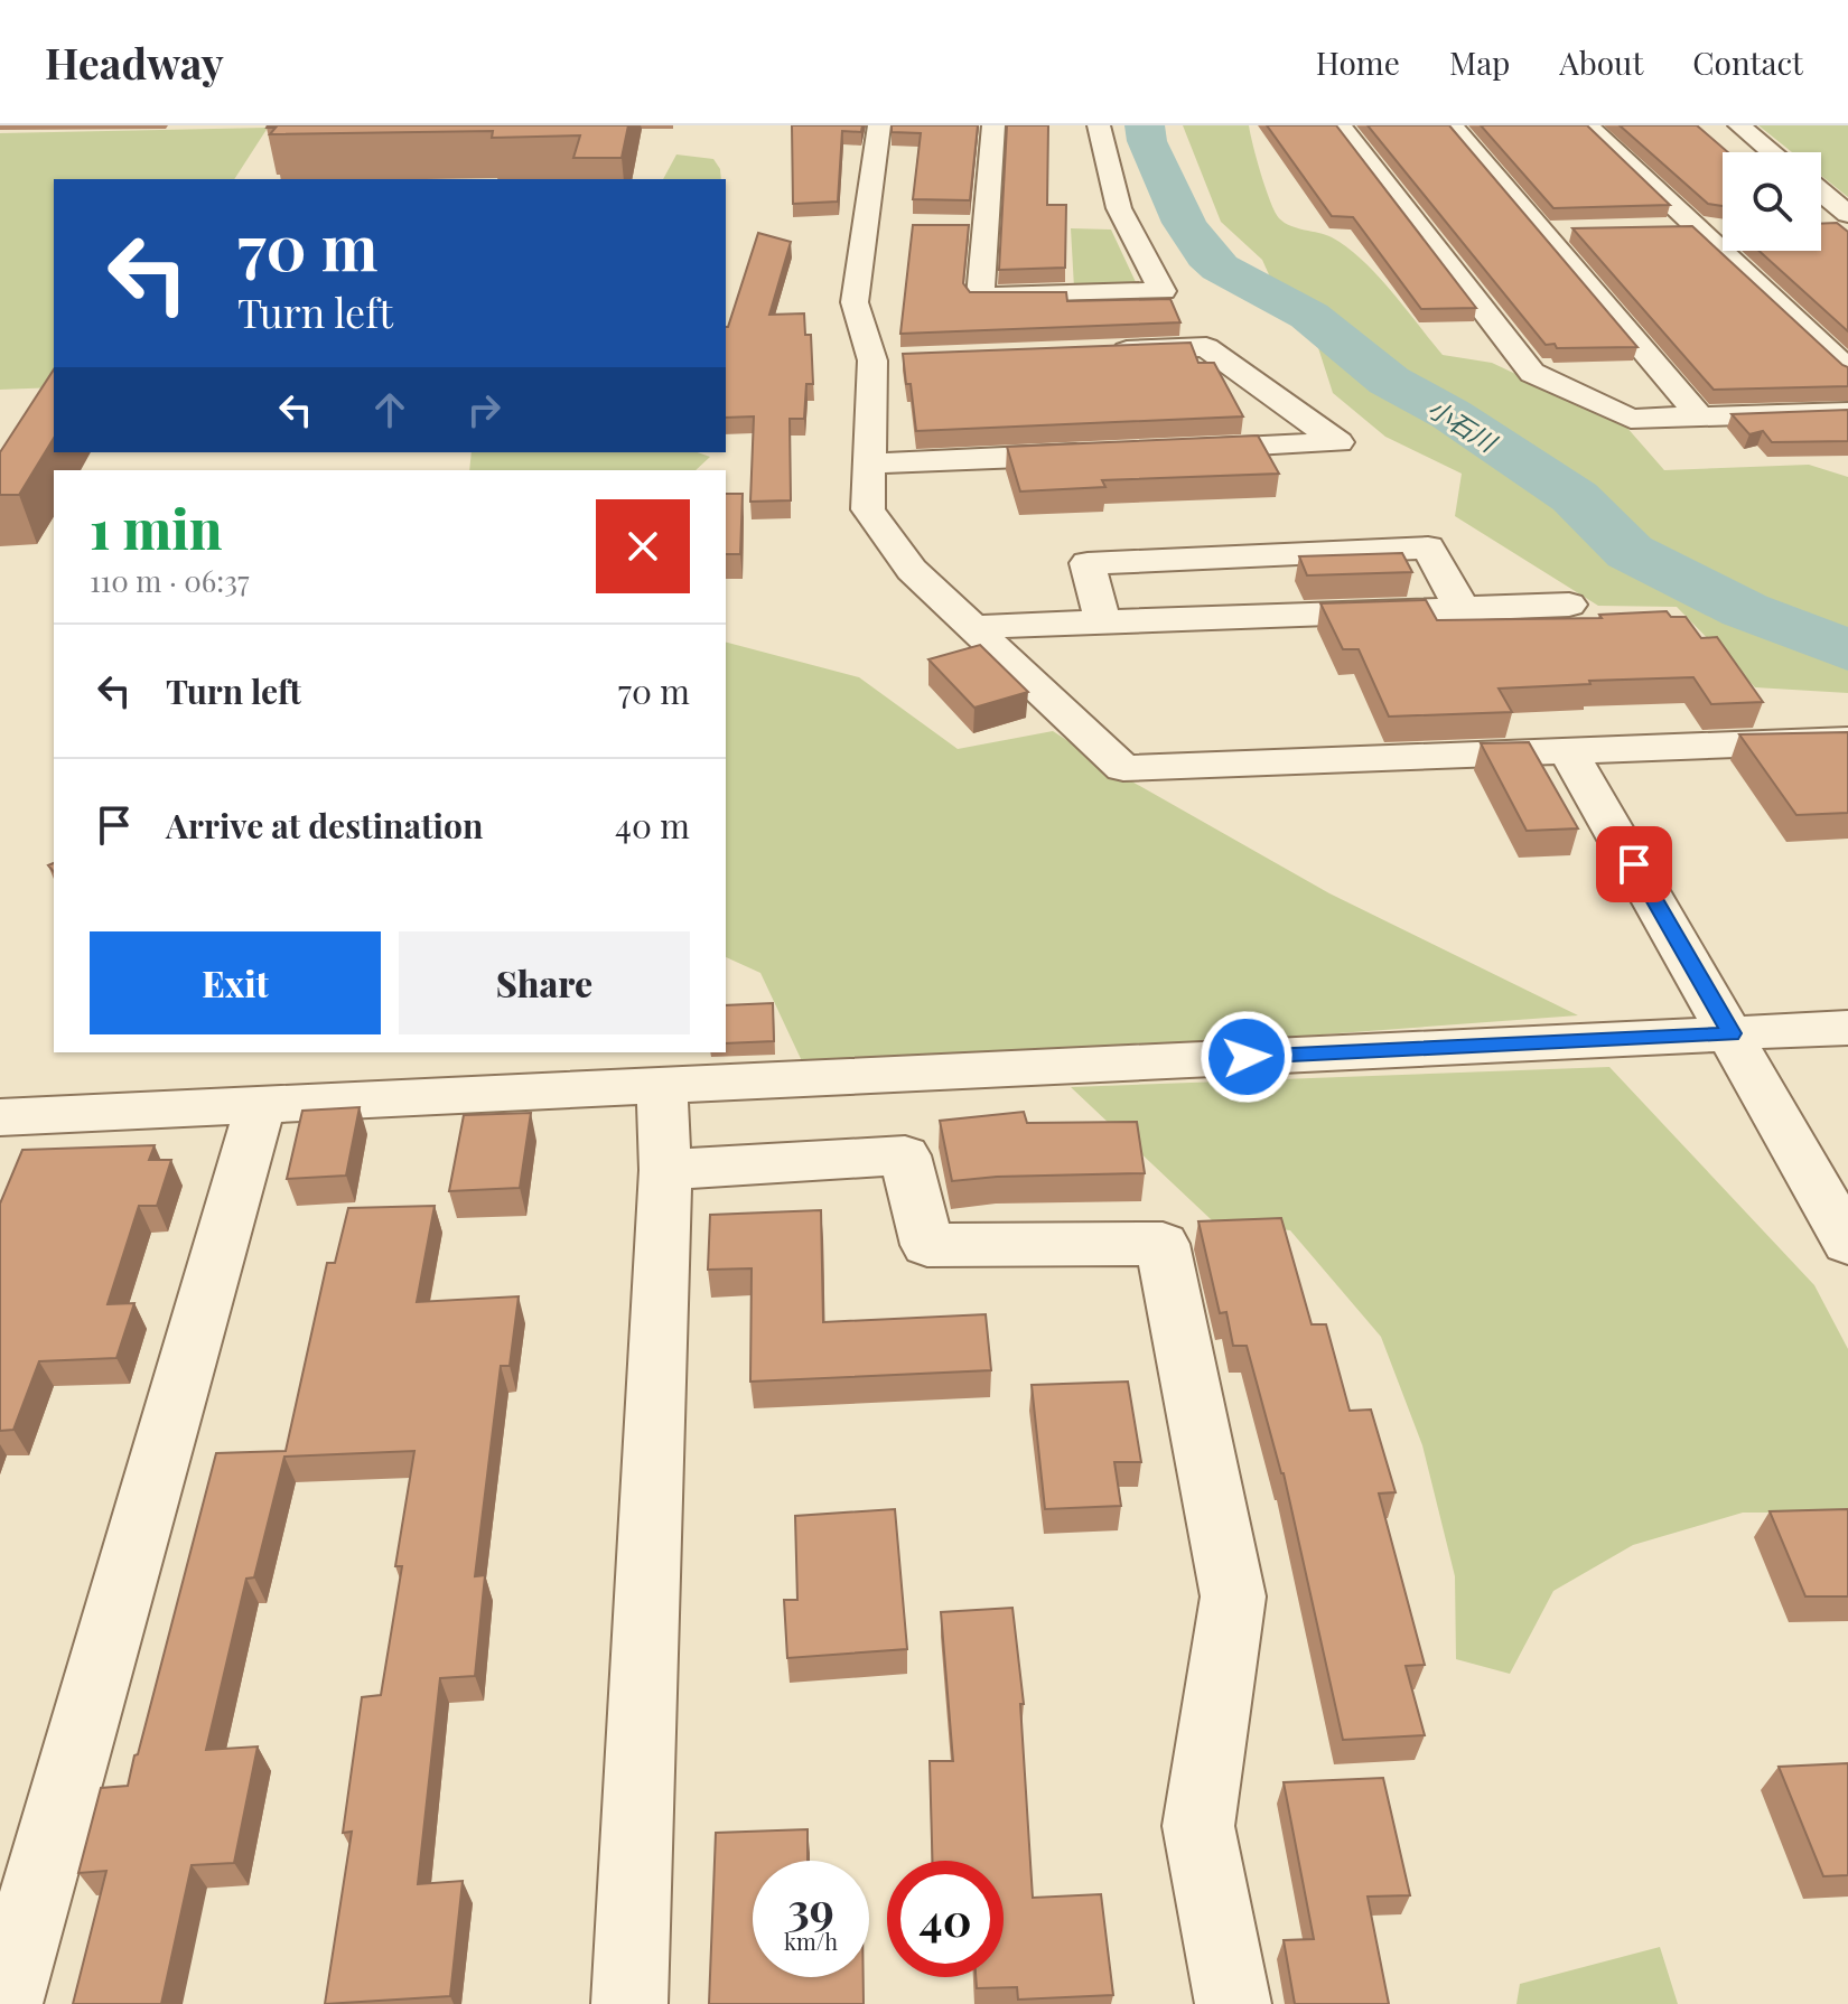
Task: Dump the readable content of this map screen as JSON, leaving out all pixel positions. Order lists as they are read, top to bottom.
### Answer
{
  "water": ["小石川"],
  "page": {
    "header": "Headway",
    "nav": [
      "Home",
      "Map",
      "About",
      "Contact"
    ],
    "turn": ["70 m", "Turn left"],
    "heading": ["1 min", "110 m · 06:37"],
    "list": [
      {
        "name": "Turn left",
        "value": "70 m"
      },
      {
        "name": "Arrive at destination",
        "value": "40 m"
      }
    ],
    "buttons": ["Exit", "Share"],
    "speed": "39 km/h",
    "limit": "40"
  }
}
